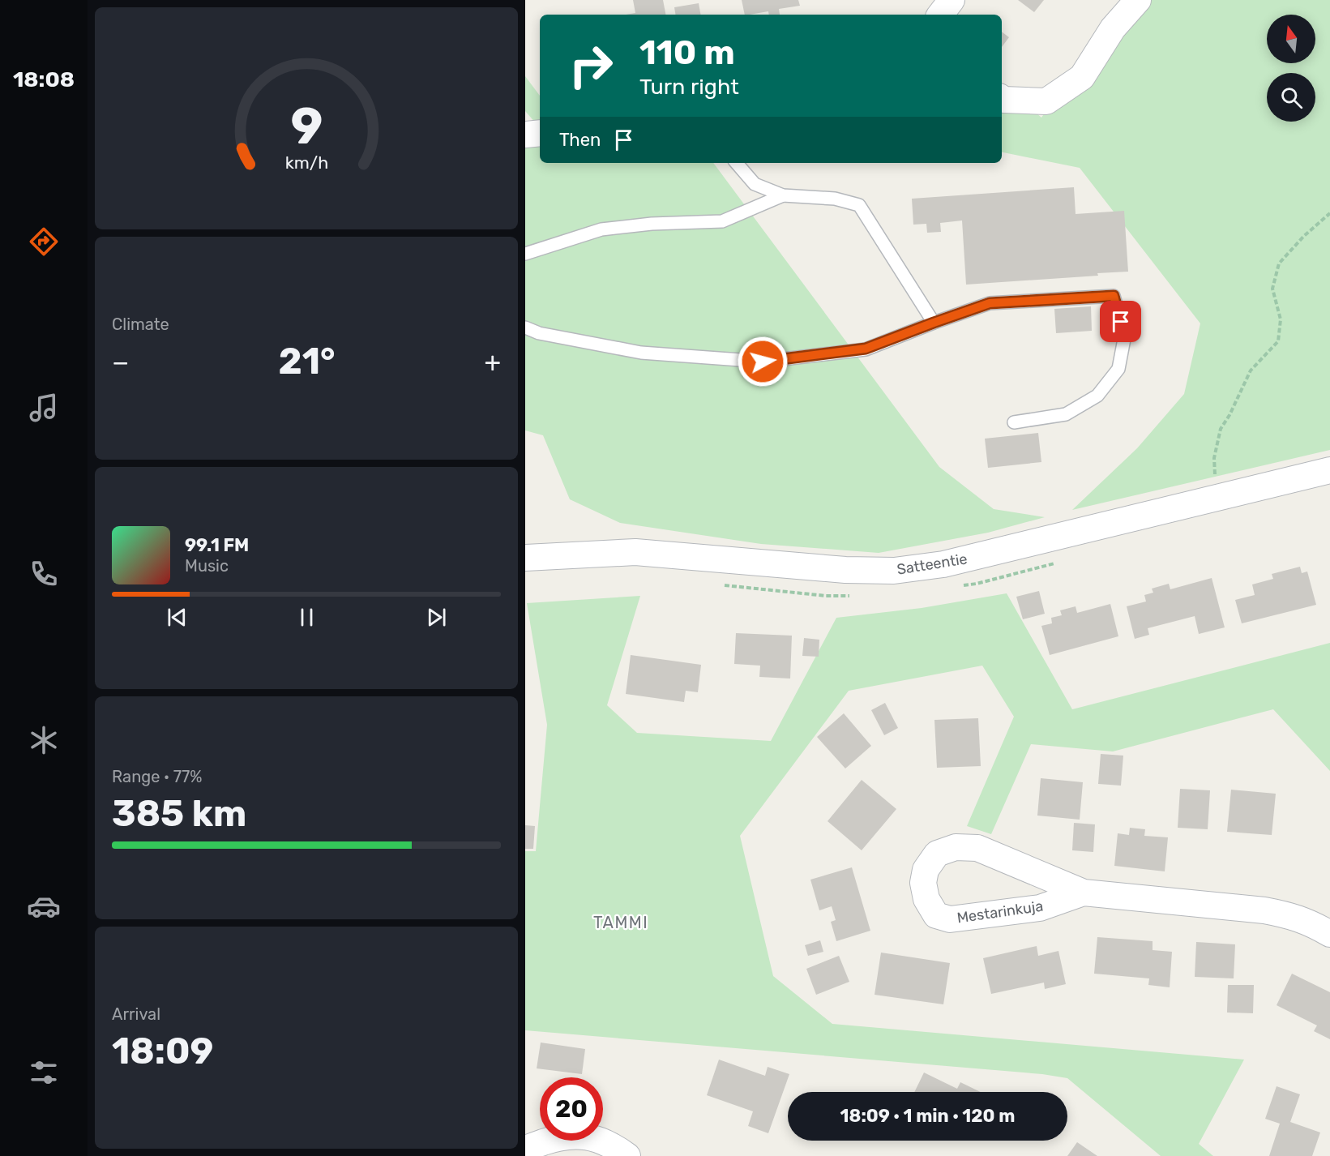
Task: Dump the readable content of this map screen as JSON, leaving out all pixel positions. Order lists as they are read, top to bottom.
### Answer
{
  "streets": {
    "street": ["Satteentie", "Mestarinkuja"]
  },
  "districts": ["TAMMI"],
  "north": "top",
  "page": {
    "tabs": "18:08",
    "turn": ["110 m", "Turn right"],
    "then": "Then",
    "tile": [
      "Climate",
      ["Range · 77%", "385 km"],
      ["Arrival", "18:09"]
    ],
    "heat": ["−", "21°", "+"],
    "song": ["99.1 FM", "Music"],
    "limit": "20",
    "trip": "18:09 · 1 min · 120 m",
    "gauge": ["9", "km/h"]
  }
}
